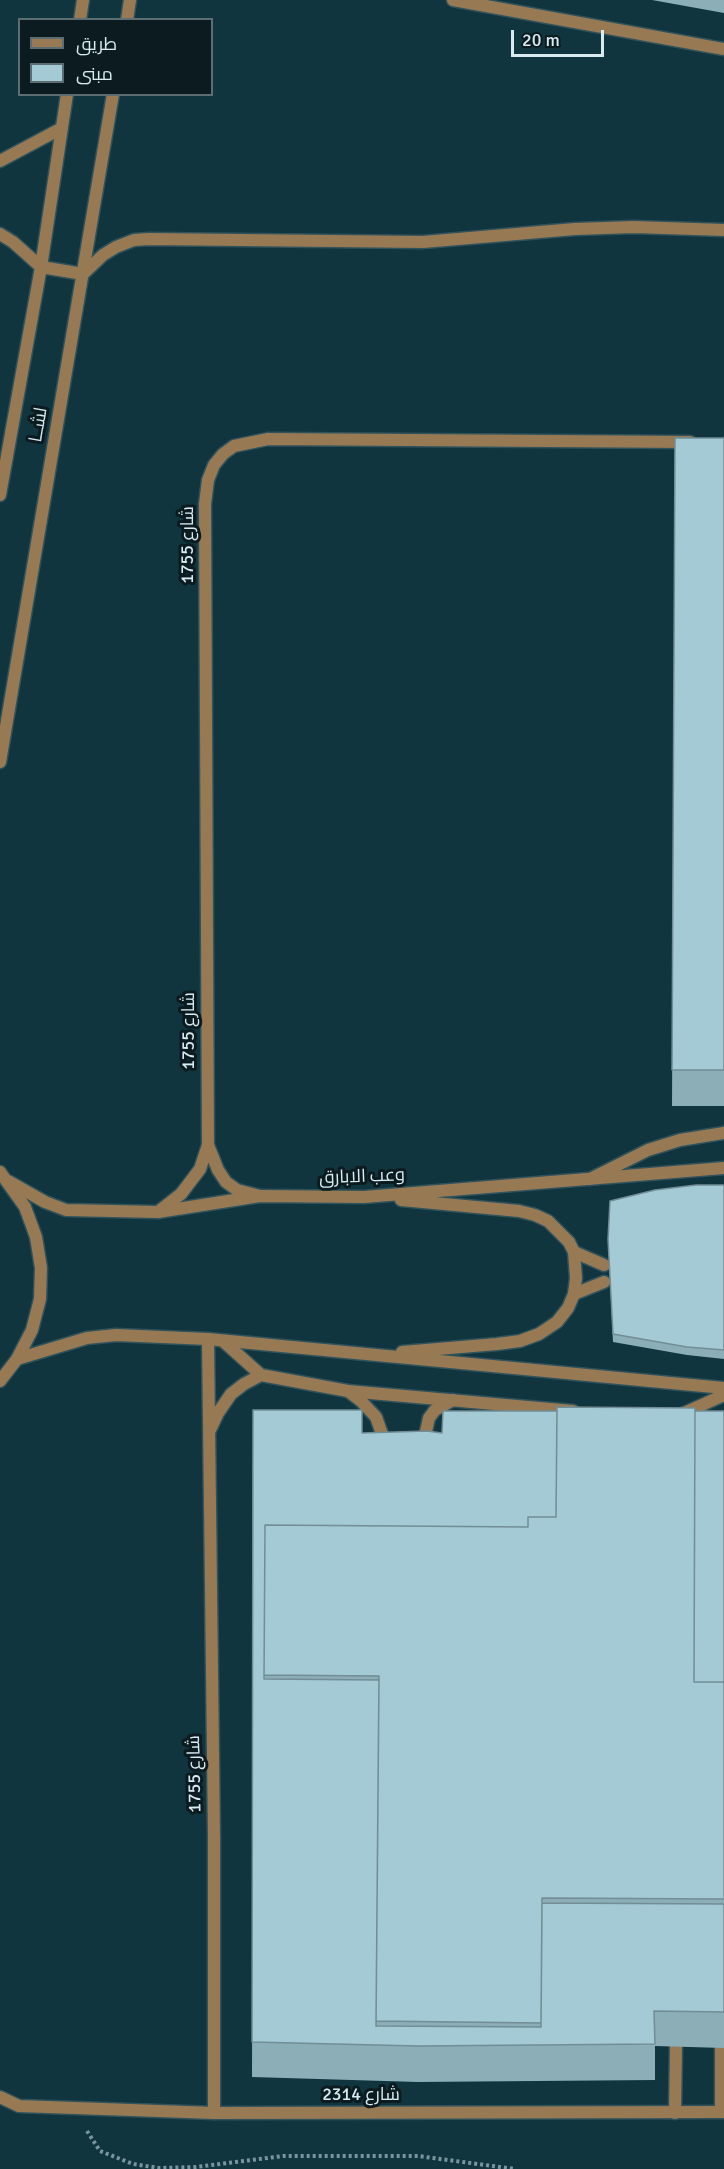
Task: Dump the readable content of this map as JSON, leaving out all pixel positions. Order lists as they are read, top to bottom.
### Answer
{
  "streets": {
    "street": [
      "لشــا",
      "شارع 1755",
      "وعب الابارق",
      "شارع 2314"
    ]
  },
  "crossings": [
    ["شارع 1755", "وعب الابارق"],
    ["شارع 1755", "شارع 2314"]
  ],
  "legend": ["طريق", "مبنى"],
  "scale_bar": "20 m"
}
